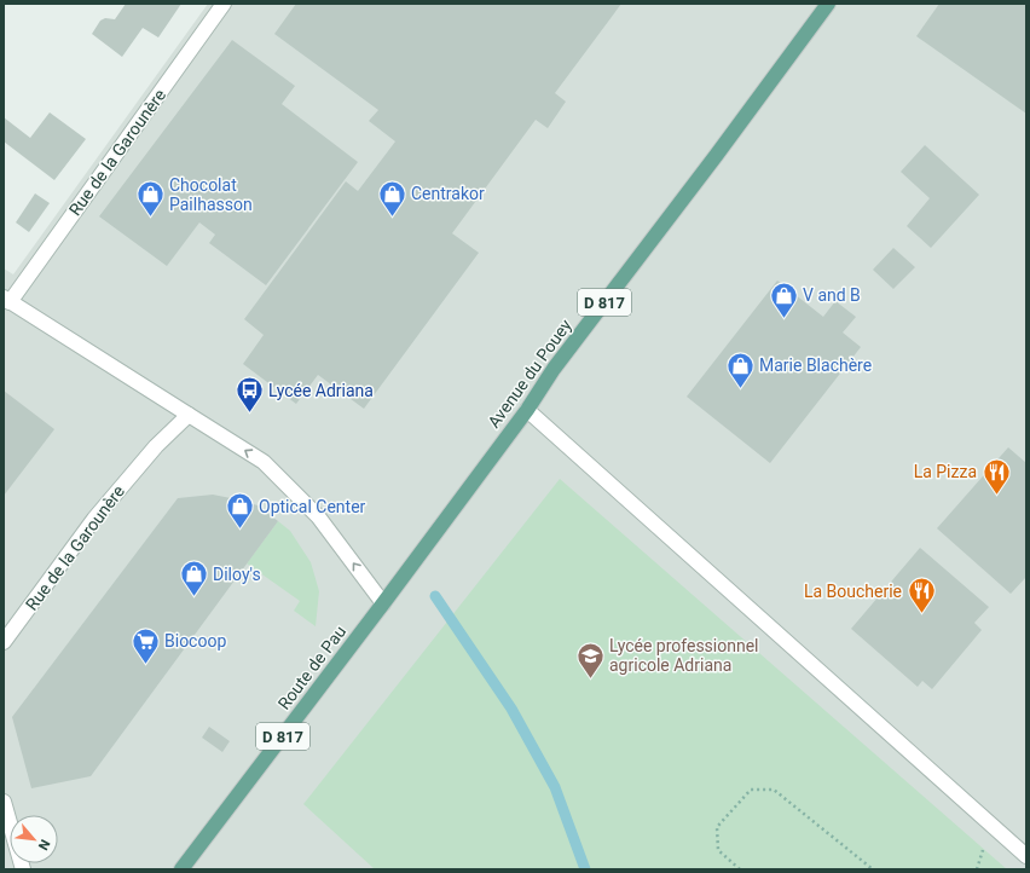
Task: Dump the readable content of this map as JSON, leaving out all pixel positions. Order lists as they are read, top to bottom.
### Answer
{
  "streets": {
    "main road": ["D 817", "Avenue du Pouey", "Route de Pau"],
    "street": ["Rue de la Garounère"]
  },
  "crossings": [
    ["Rue de la Garounère", "Avenue du Pouey"],
    ["Rue de la Garounère", "Route de Pau"],
    ["Avenue du Pouey", "Route de Pau"]
  ],
  "places": {
    "shop": [
      "Centrakor",
      "Chocolat Pailhasson",
      "V and B",
      "Marie Blachère",
      "Optical Center",
      "Diloy's"
    ],
    "bus stop": ["Lycée Adriana"],
    "restaurant": ["La Pizza", "La Boucherie"],
    "supermarket": ["Biocoop"],
    "school or university": ["Lycée professionnel agricole Adriana"]
  },
  "north": "bottom right"
}
